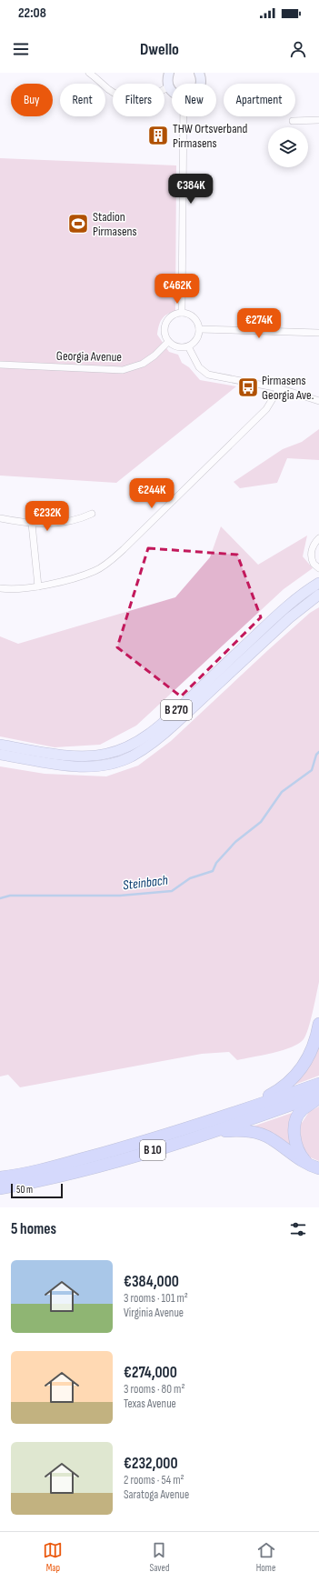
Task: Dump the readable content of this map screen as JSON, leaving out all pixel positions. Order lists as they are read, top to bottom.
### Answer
{
  "streets": {
    "highway": ["B 10"],
    "main road": ["B 270"],
    "street": ["Georgia Avenue"]
  },
  "water": ["Steinbach"],
  "places": {
    "building": ["THW Ortsverband Pirmasens"],
    "sports": ["Stadion Pirmasens"],
    "bus stop": ["Pirmasens Georgia Ave."]
  },
  "scale_bar": "50 m",
  "page": {
    "status": "22:08",
    "header": "Dwello",
    "chip": [
      "Buy",
      "Rent",
      "Filters",
      "New",
      "Apartment"
    ],
    "price": [
      "€384K",
      "€462K",
      "€274K",
      "€244K",
      "€232K"
    ],
    "scale": "50 m",
    "heading": "5 homes",
    "list": [
      {
        "name": "€384,000",
        "note": "3 rooms · 101 m² · Virginia Avenue"
      },
      {
        "name": "€274,000",
        "note": "3 rooms · 80 m² · Texas Avenue"
      },
      {
        "name": "€232,000",
        "note": "2 rooms · 54 m² · Saratoga Avenue"
      }
    ],
    "tabs": ["Map", "Saved", "Home"]
  }
}
